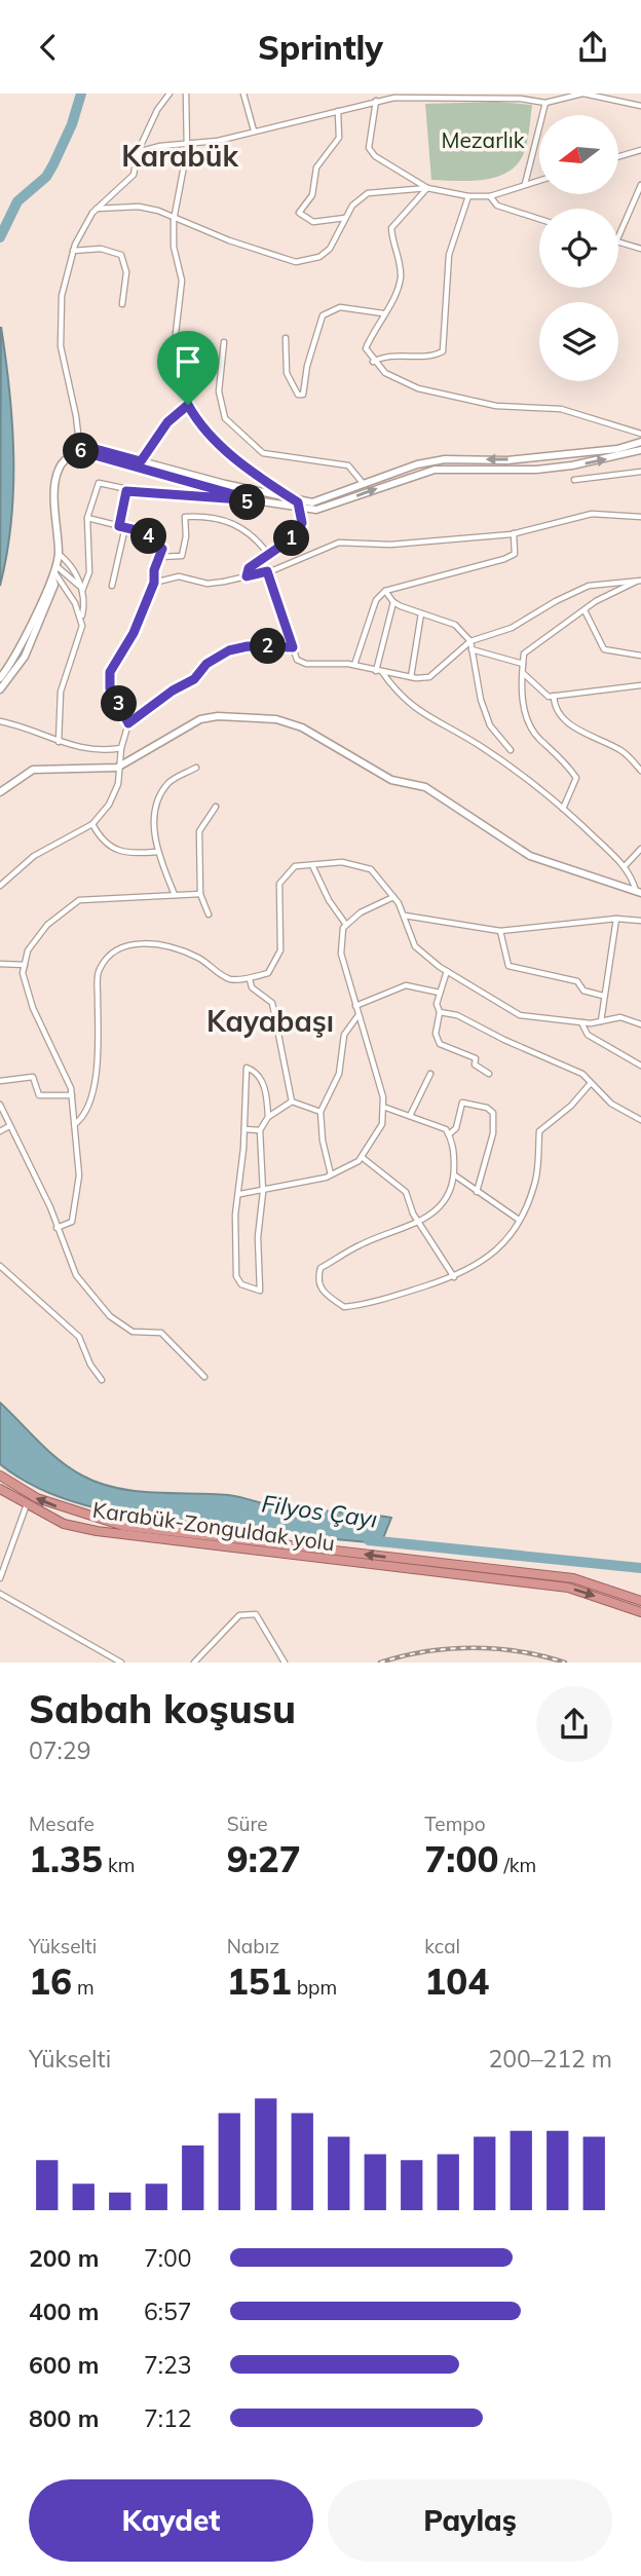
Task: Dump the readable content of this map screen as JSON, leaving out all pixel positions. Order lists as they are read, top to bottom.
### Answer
{
  "streets": {
    "highway": ["Karabük-Zonguldak yolu"]
  },
  "districts": ["Karabük", "Kayabaşı"],
  "water": ["Filyos Çayı"],
  "parks": ["Mezarlık"],
  "north": "left",
  "page": {
    "header": "Sprintly",
    "pins": [
      "6",
      "5",
      "4",
      "1",
      "2",
      "3"
    ],
    "heading": ["Sabah koşusu", "07:29"],
    "stats": [
      ["Mesafe", "1.35 km"],
      ["Süre", "9:27"],
      ["Tempo", "7:00 /km"],
      ["Yükselti", "16 m"],
      ["Nabız", "151 bpm"],
      ["kcal", "104"]
    ],
    "chart": ["Yükselti", "200–212 m"],
    "list": [
      {
        "name": "200 m",
        "note": "7:00"
      },
      {
        "name": "400 m",
        "note": "6:57"
      },
      {
        "name": "600 m",
        "note": "7:23"
      },
      {
        "name": "800 m",
        "note": "7:12"
      }
    ],
    "buttons": ["Kaydet", "Paylaş"]
  }
}
